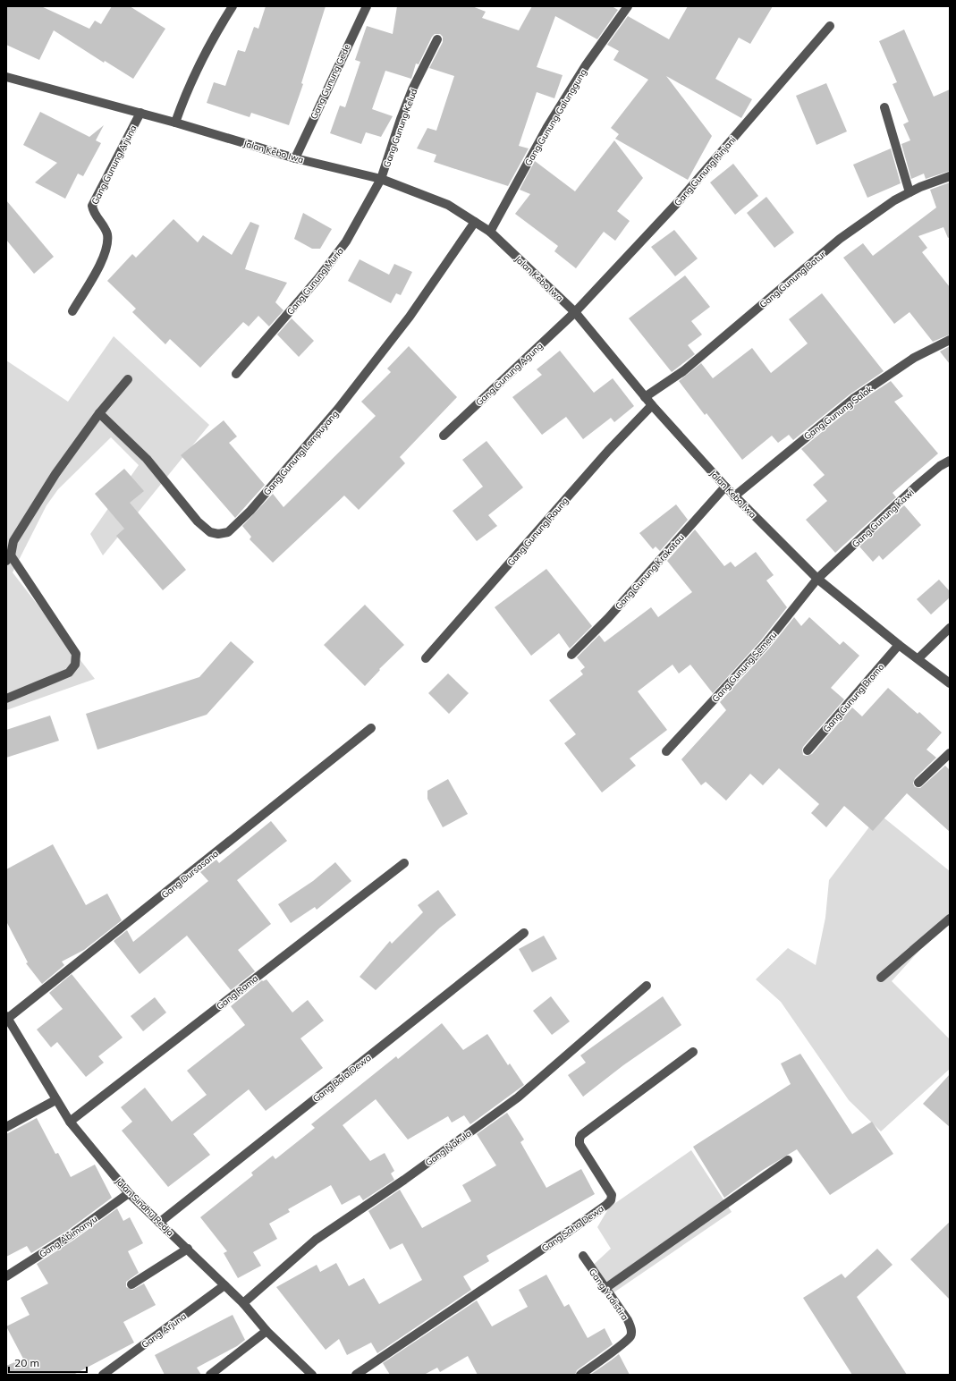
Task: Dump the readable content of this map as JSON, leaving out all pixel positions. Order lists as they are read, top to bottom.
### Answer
{
  "streets": {
    "street": [
      "Gang Gunung Gede",
      "Gang Gunung Galunggung",
      "Gang Gunung Kelud",
      "Jalan Kebo Iwa",
      "Gang Gunung Arjuna",
      "Gang Gunung Rinjani",
      "Gang Gunung Batur",
      "Gang Gunung Muria",
      "Gang Gunung Agung",
      "Gang Gunung Salak",
      "Gang Gunung Lempuyang",
      "Gang Gunung Kawi",
      "Gang Gunung Raung",
      "Gang Gunung Krakatau",
      "Gang Gunung Semeru",
      "Gang Gunung Bromo",
      "Gang Dursasana",
      "Gang Rama",
      "Gang Bala Dewa",
      "Gang Nakula",
      "Jalan Sindhu Redja",
      "Gang Saha Dewa",
      "Gang Abimanyu",
      "Gang Yudistira",
      "Gang Arjuna"
    ]
  },
  "crossings": [
    ["Gang Gunung Gede", "Jalan Kebo Iwa"],
    ["Gang Gunung Galunggung", "Jalan Kebo Iwa"],
    ["Gang Gunung Kelud", "Jalan Kebo Iwa"],
    ["Gang Gunung Kelud", "Gang Gunung Muria"],
    ["Jalan Kebo Iwa", "Gang Gunung Arjuna"],
    ["Jalan Kebo Iwa", "Gang Gunung Rinjani"],
    ["Jalan Kebo Iwa", "Gang Gunung Batur"],
    ["Jalan Kebo Iwa", "Gang Gunung Muria"],
    ["Jalan Kebo Iwa", "Gang Gunung Agung"],
    ["Jalan Kebo Iwa", "Gang Gunung Salak"],
    ["Jalan Kebo Iwa", "Gang Gunung Lempuyang"],
    ["Jalan Kebo Iwa", "Gang Gunung Kawi"],
    ["Jalan Kebo Iwa", "Gang Gunung Raung"],
    ["Jalan Kebo Iwa", "Gang Gunung Krakatau"],
    ["Jalan Kebo Iwa", "Gang Gunung Semeru"],
    ["Jalan Kebo Iwa", "Gang Gunung Bromo"],
    ["Gang Gunung Rinjani", "Gang Gunung Agung"],
    ["Gang Gunung Kawi", "Gang Gunung Semeru"],
    ["Gang Dursasana", "Jalan Sindhu Redja"],
    ["Gang Rama", "Jalan Sindhu Redja"],
    ["Gang Bala Dewa", "Jalan Sindhu Redja"],
    ["Gang Nakula", "Jalan Sindhu Redja"],
    ["Jalan Sindhu Redja", "Gang Abimanyu"],
    ["Jalan Sindhu Redja", "Gang Arjuna"]
  ],
  "scale_bar": "20 m"
}
